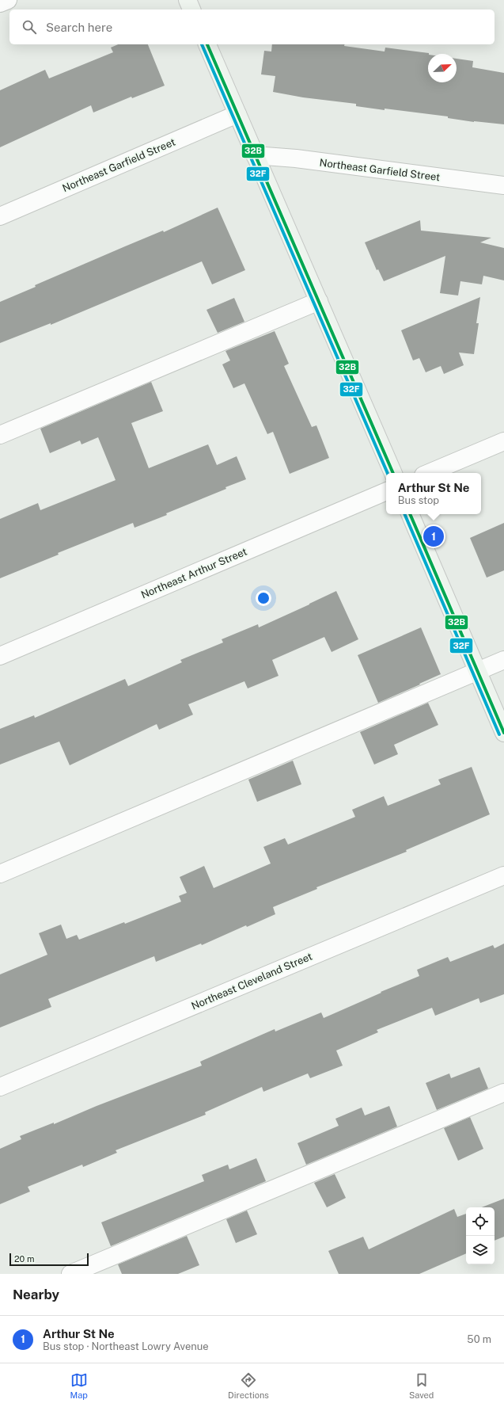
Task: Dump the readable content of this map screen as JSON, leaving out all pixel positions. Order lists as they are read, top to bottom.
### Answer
{
  "streets": {
    "street": ["Northeast Garfield Street", "Northeast Arthur Street", "Northeast Cleveland Street"]
  },
  "lines": ["transit line 32B", "transit line 32F"],
  "scale_bar": "20 m",
  "north": "top right",
  "page": {
    "search": "Search here",
    "popup": ["Arthur St Ne", "Bus stop"],
    "pins": "1",
    "scale": "20 m",
    "heading": "Nearby",
    "list": [
      {
        "mark": "1",
        "name": "Arthur St Ne",
        "note": "Bus stop · Northeast Lowry Avenue",
        "value": "50 m"
      }
    ],
    "nav": ["Map", "Directions", "Saved"]
  }
}
